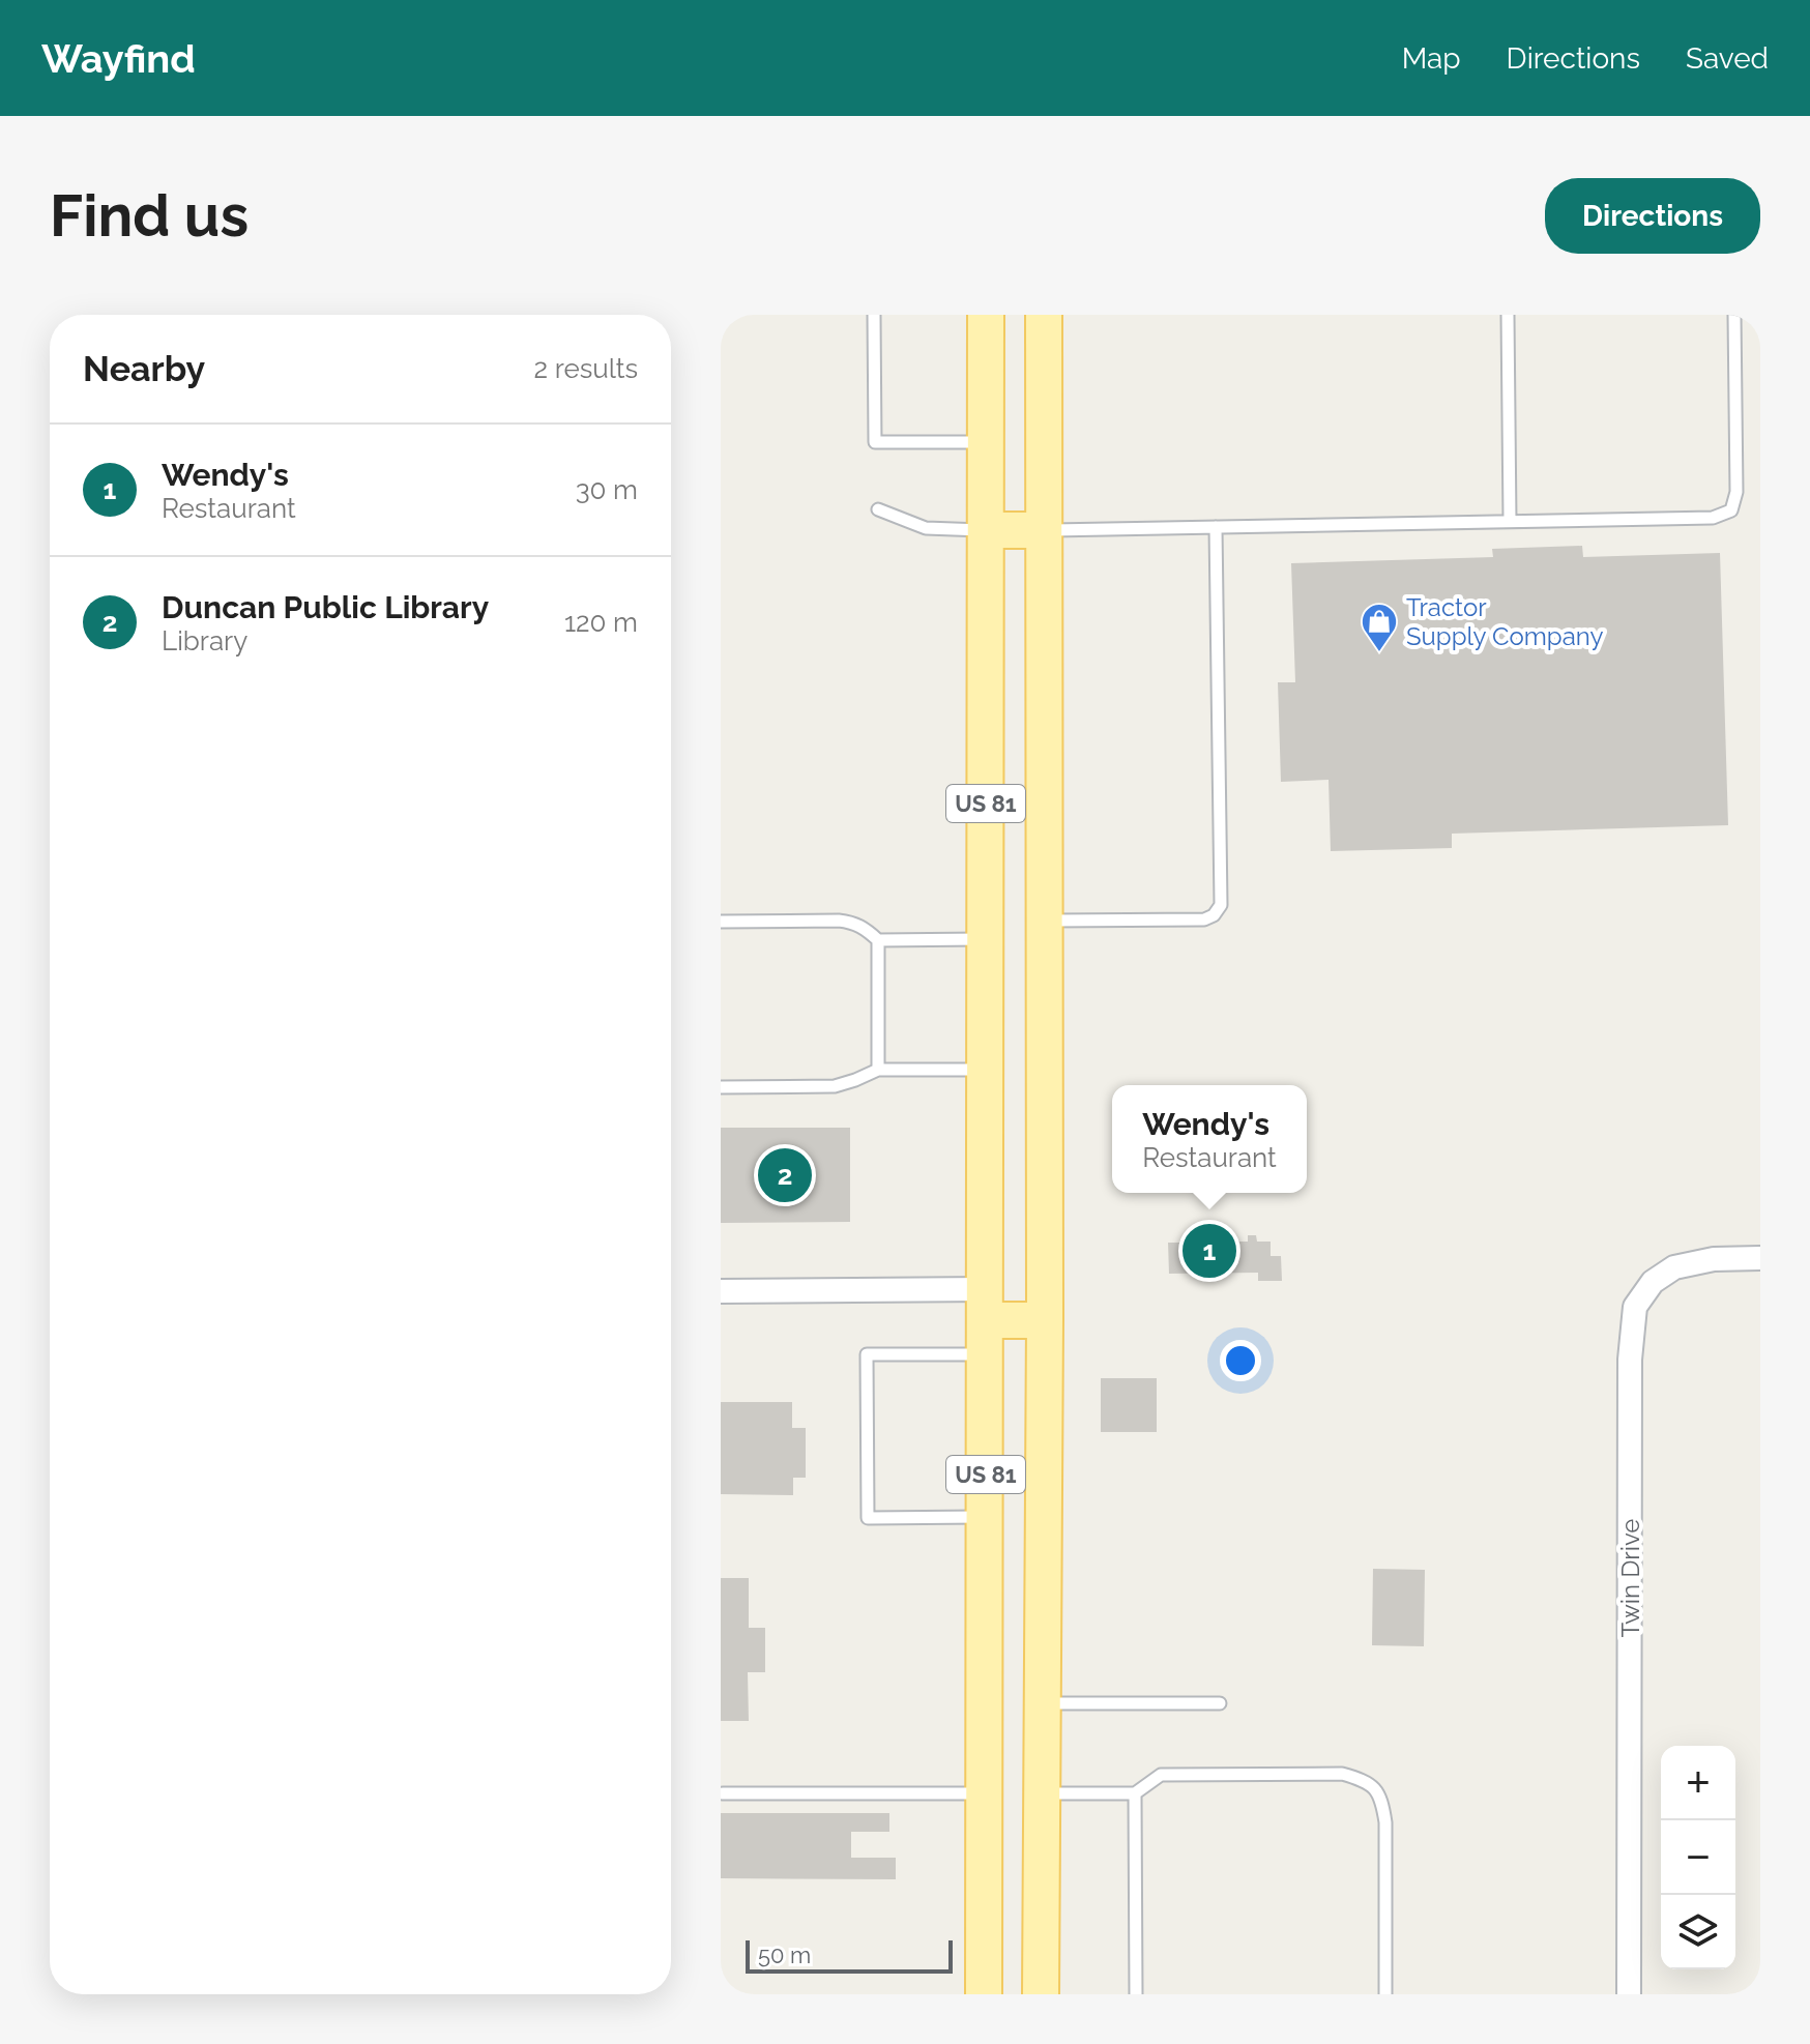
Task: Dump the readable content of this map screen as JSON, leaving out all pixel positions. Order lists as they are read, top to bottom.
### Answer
{
  "streets": {
    "main road": ["US 81"],
    "street": ["Twin Drive"]
  },
  "places": {
    "shop": ["Tractor Supply Company"]
  },
  "scale_bar": "50 m",
  "page": {
    "header": "Wayfind",
    "nav": ["Map", "Directions", "Saved"],
    "buttons": "Directions",
    "title": "Find us",
    "heading": ["Nearby", "2 results"],
    "list": [
      {
        "mark": "1",
        "name": "Wendy's",
        "note": "Restaurant",
        "value": "30 m"
      },
      {
        "mark": "2",
        "name": "Duncan Public Library",
        "note": "Library",
        "value": "120 m"
      }
    ],
    "popup": ["Wendy's", "Restaurant"],
    "pins": ["2", "1"],
    "map_buttons": ["+", "−"],
    "scale": "50 m"
  }
}
